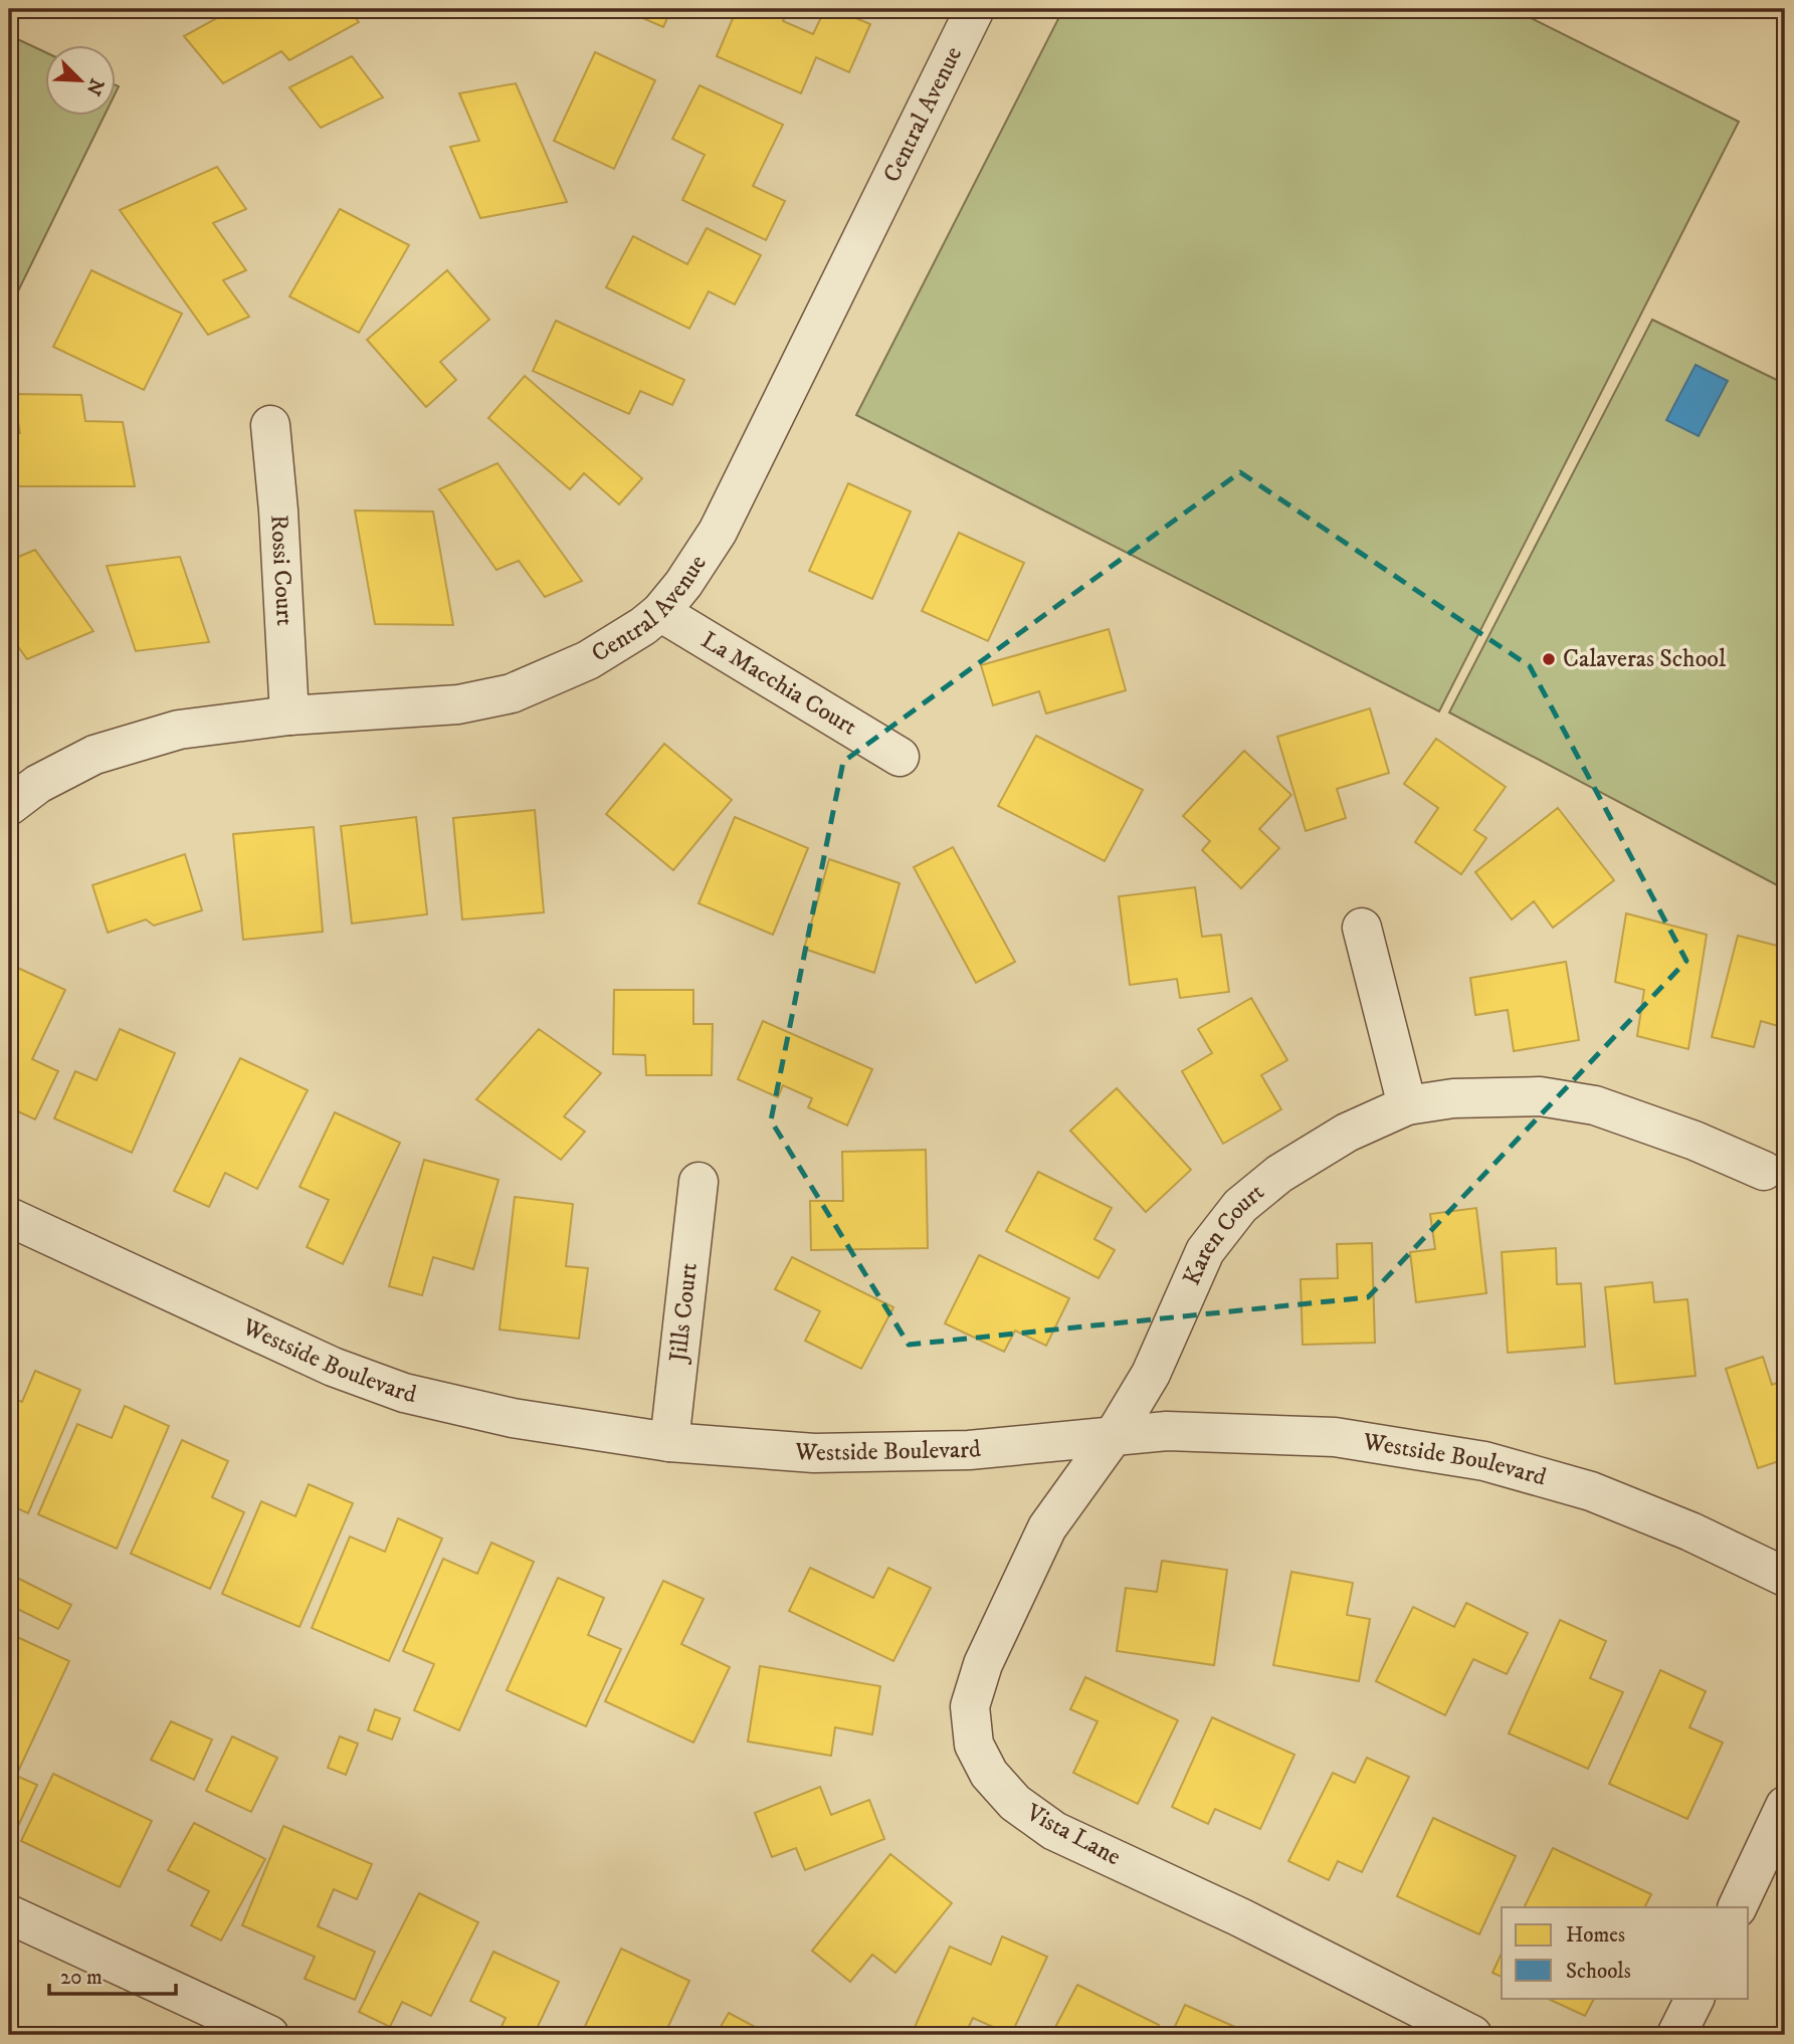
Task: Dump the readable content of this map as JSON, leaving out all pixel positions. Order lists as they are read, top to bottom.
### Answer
{
  "streets": {
    "street": [
      "Central Avenue",
      "Rossi Court",
      "La Macchia Court",
      "Karen Court",
      "Jills Court",
      "Westside Boulevard",
      "Vista Lane"
    ]
  },
  "crossings": [
    ["Central Avenue", "Rossi Court"],
    ["Central Avenue", "La Macchia Court"],
    ["Karen Court", "Westside Boulevard"],
    ["Karen Court", "Vista Lane"],
    ["Jills Court", "Westside Boulevard"],
    ["Westside Boulevard", "Vista Lane"]
  ],
  "places": ["Calaveras School"],
  "legend": ["Homes", "Schools"],
  "scale_bar": "20 m",
  "north": "bottom right"
}
